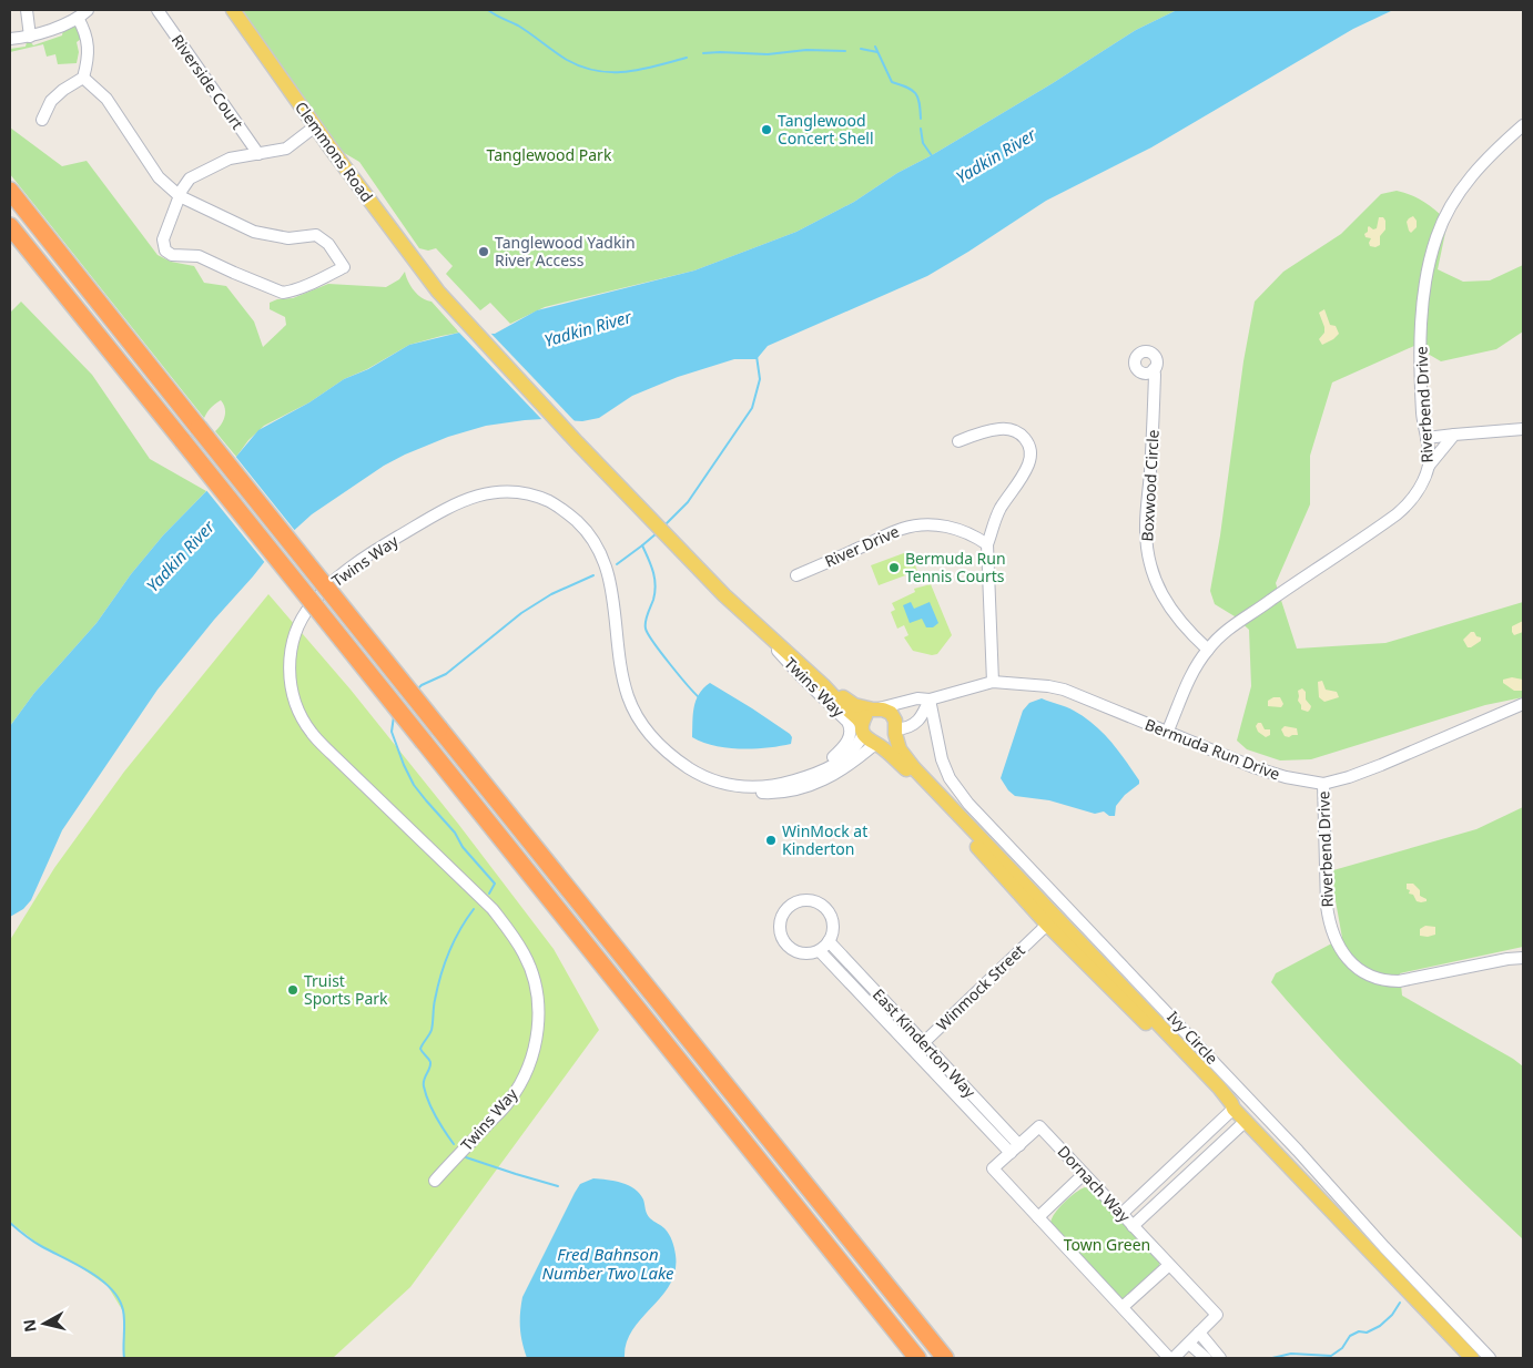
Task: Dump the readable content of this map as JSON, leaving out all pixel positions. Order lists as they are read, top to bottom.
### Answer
{
  "streets": {
    "main road": ["Clemmons Road"],
    "street": [
      "Riverside Court",
      "Riverbend Drive",
      "Boxwood Circle",
      "River Drive",
      "Twins Way",
      "Bermuda Run Drive",
      "Winmock Street",
      "Ivy Circle",
      "East Kinderton Way",
      "Dornach Way"
    ]
  },
  "crossings": [
    ["Clemmons Road", "Twins Way"],
    ["Riverbend Drive", "Boxwood Circle"],
    ["Riverbend Drive", "Bermuda Run Drive"],
    ["Twins Way", "Bermuda Run Drive"],
    ["Bermuda Run Drive", "Ivy Circle"],
    ["Winmock Street", "East Kinderton Way"],
    ["East Kinderton Way", "Dornach Way"]
  ],
  "water": ["Yadkin River", "Fred Bahnson Number Two Lake"],
  "parks": ["Tanglewood Park", "Town Green"],
  "places": [
    "Tanglewood Concert Shell",
    "Tanglewood Yadkin River Access",
    "Bermuda Run Tennis Courts",
    "WinMock at Kinderton",
    "Truist Sports Park"
  ],
  "north": "left"
}
